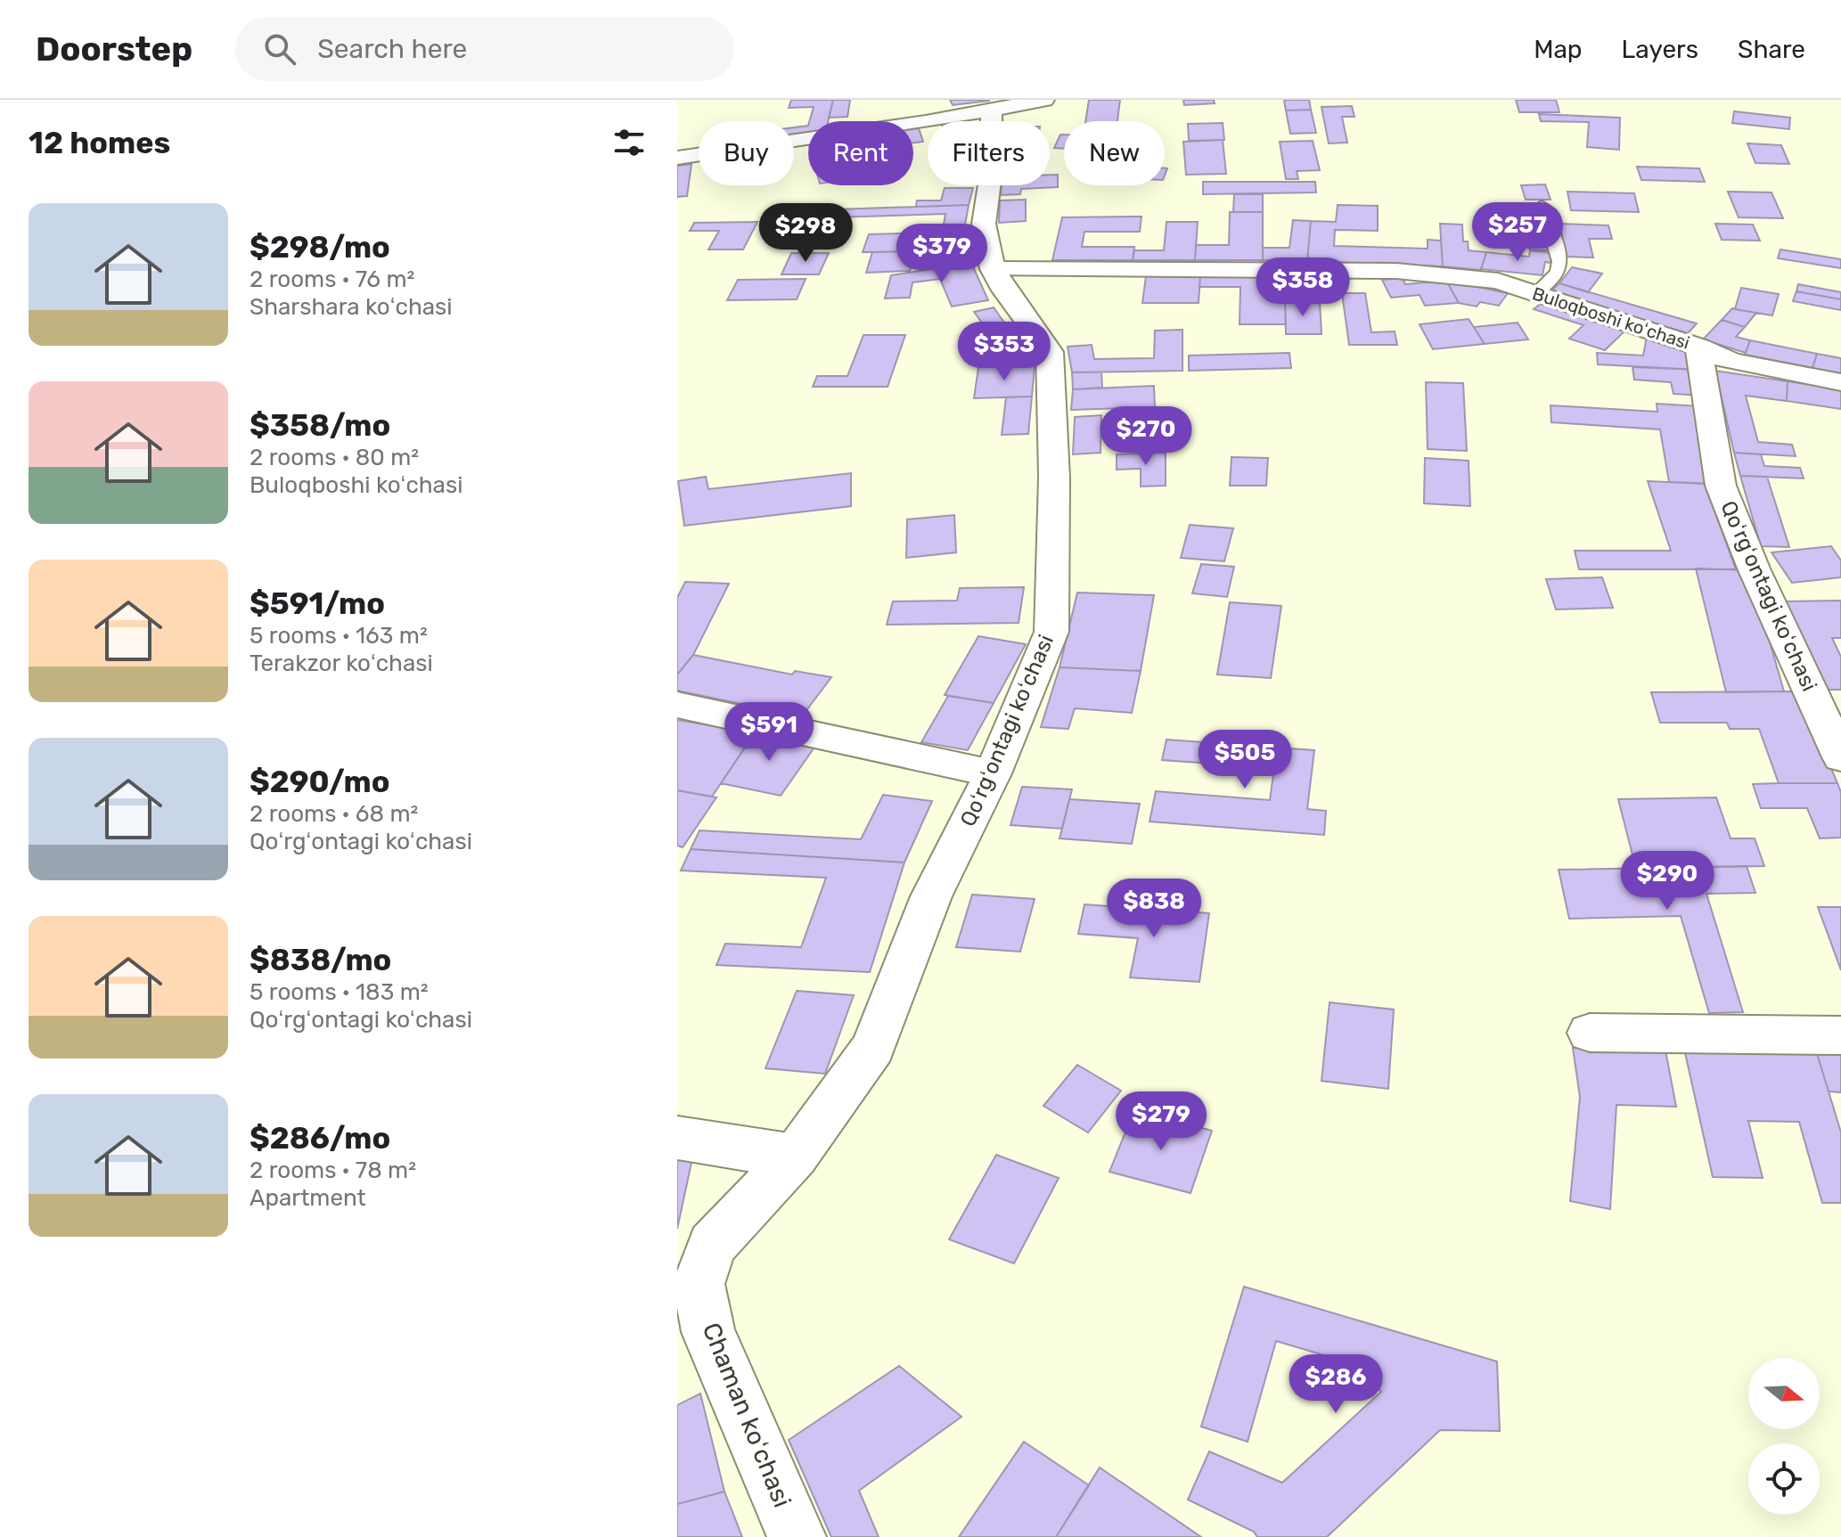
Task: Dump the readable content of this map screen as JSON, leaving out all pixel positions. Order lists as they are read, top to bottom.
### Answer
{
  "streets": {
    "street": ["Buloqboshi koʻchasi", "Qoʻrgʻontagi koʻchasi", "Chaman koʻchasi"]
  },
  "crossings": [
    ["Buloqboshi koʻchasi", "Qoʻrgʻontagi koʻchasi"],
    ["Qoʻrgʻontagi koʻchasi", "Chaman koʻchasi"]
  ],
  "north": "right",
  "page": {
    "header": "Doorstep",
    "search": "Search here",
    "nav": ["Map", "Layers", "Share"],
    "heading": "12 homes",
    "chip": [
      "Buy",
      "Rent",
      "Filters",
      "New"
    ],
    "list": [
      {
        "name": "$298/mo",
        "note": "2 rooms · 76 m² · Sharshara koʻchasi"
      },
      {
        "name": "$358/mo",
        "note": "2 rooms · 80 m² · Buloqboshi koʻchasi"
      },
      {
        "name": "$591/mo",
        "note": "5 rooms · 163 m² · Terakzor koʻchasi"
      },
      {
        "name": "$290/mo",
        "note": "2 rooms · 68 m² · Qoʻrgʻontagi koʻchasi"
      },
      {
        "name": "$838/mo",
        "note": "5 rooms · 183 m² · Qoʻrgʻontagi koʻchasi"
      },
      {
        "name": "$286/mo",
        "note": "2 rooms · 78 m² · Apartment"
      }
    ],
    "price": [
      "$257",
      "$298",
      "$379",
      "$358",
      "$353",
      "$270",
      "$591",
      "$505",
      "$290",
      "$838",
      "$279",
      "$286"
    ]
  }
}
